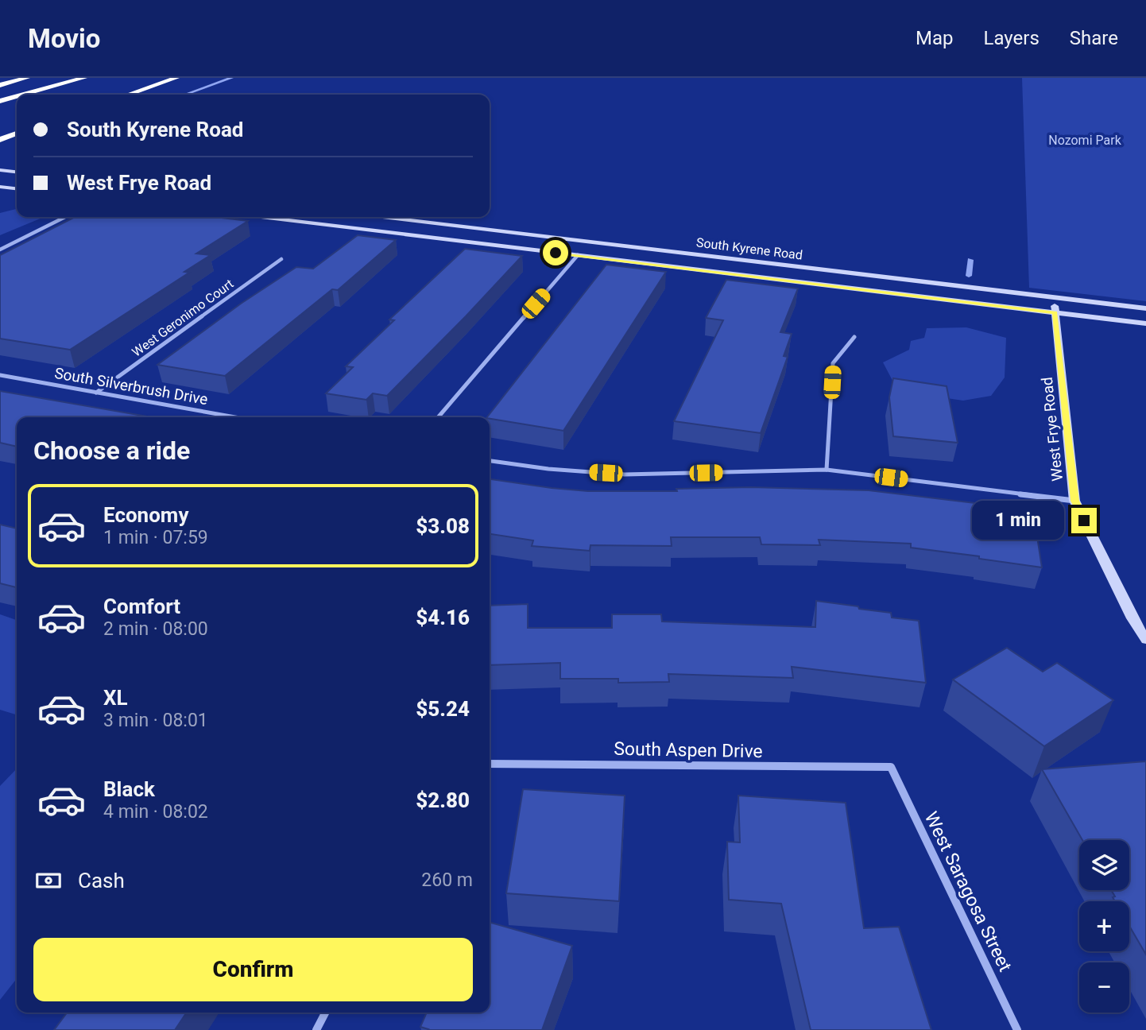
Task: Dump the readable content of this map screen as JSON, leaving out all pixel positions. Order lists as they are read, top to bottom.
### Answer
{
  "streets": {
    "main road": ["South Kyrene Road", "West Frye Road"],
    "street": [
      "West Geronimo Court",
      "South Silverbrush Drive",
      "South Aspen Drive",
      "West Saragosa Street"
    ]
  },
  "crossings": [
    ["South Kyrene Road", "West Frye Road"],
    ["West Geronimo Court", "South Silverbrush Drive"],
    ["South Aspen Drive", "West Saragosa Street"]
  ],
  "parks": ["Nozomi Park"],
  "page": {
    "header": "Movio",
    "nav": ["Map", "Layers", "Share"],
    "banner": ["South Kyrene Road", "West Frye Road"],
    "heading": "Choose a ride",
    "list": [
      {
        "name": "Economy",
        "note": "1 min · 07:59",
        "value": "$3.08"
      },
      {
        "name": "Comfort",
        "note": "2 min · 08:00",
        "value": "$4.16"
      },
      {
        "name": "XL",
        "note": "3 min · 08:01",
        "value": "$5.24"
      },
      {
        "name": "Black",
        "note": "4 min · 08:02",
        "value": "$2.80"
      }
    ],
    "bubble": "1 min",
    "map_buttons": ["+", "−"],
    "pay": ["Cash", "260 m"],
    "buttons": "Confirm"
  }
}
